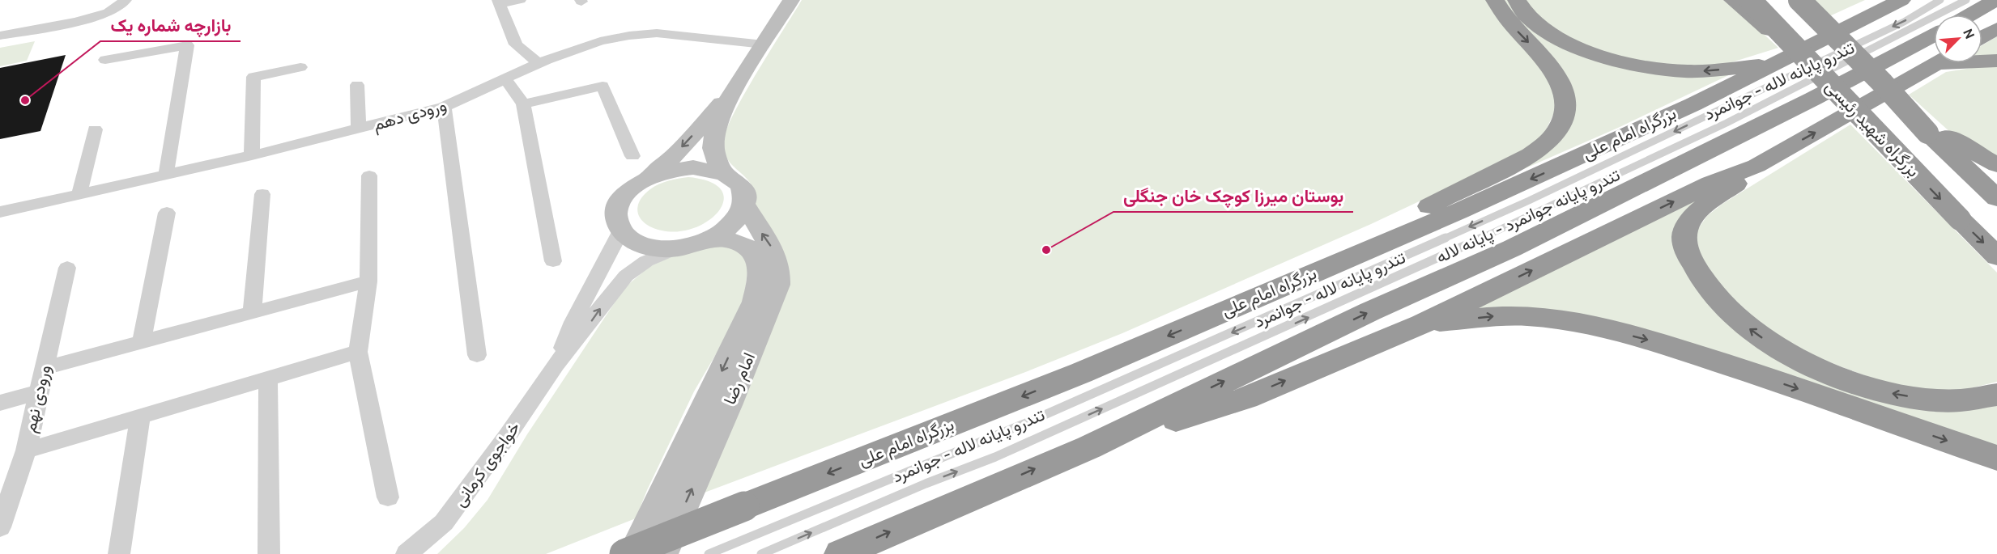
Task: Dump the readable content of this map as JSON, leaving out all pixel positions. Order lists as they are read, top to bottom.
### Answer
{
  "streets": {
    "highway": ["بزرگراه شهید رئیسی", "بزرگراه امام علی"],
    "main road": ["امام رضا"],
    "street": ["ورودی دهم", "ورودی نهم", "خواجوی کرمانی"],
    "lane": ["تندرو پایانه لاله - جوانمرد", "تندرو پایانه جوانمرد - پایانه لاله"]
  },
  "one_way": ["تندرو پایانه لاله - جوانمرد", "تندرو پایانه جوانمرد - پایانه لاله"],
  "places": ["بازارچه شماره یک", "بوستان میرزا کوچک خان جنگلی"],
  "north": "top right"
}
